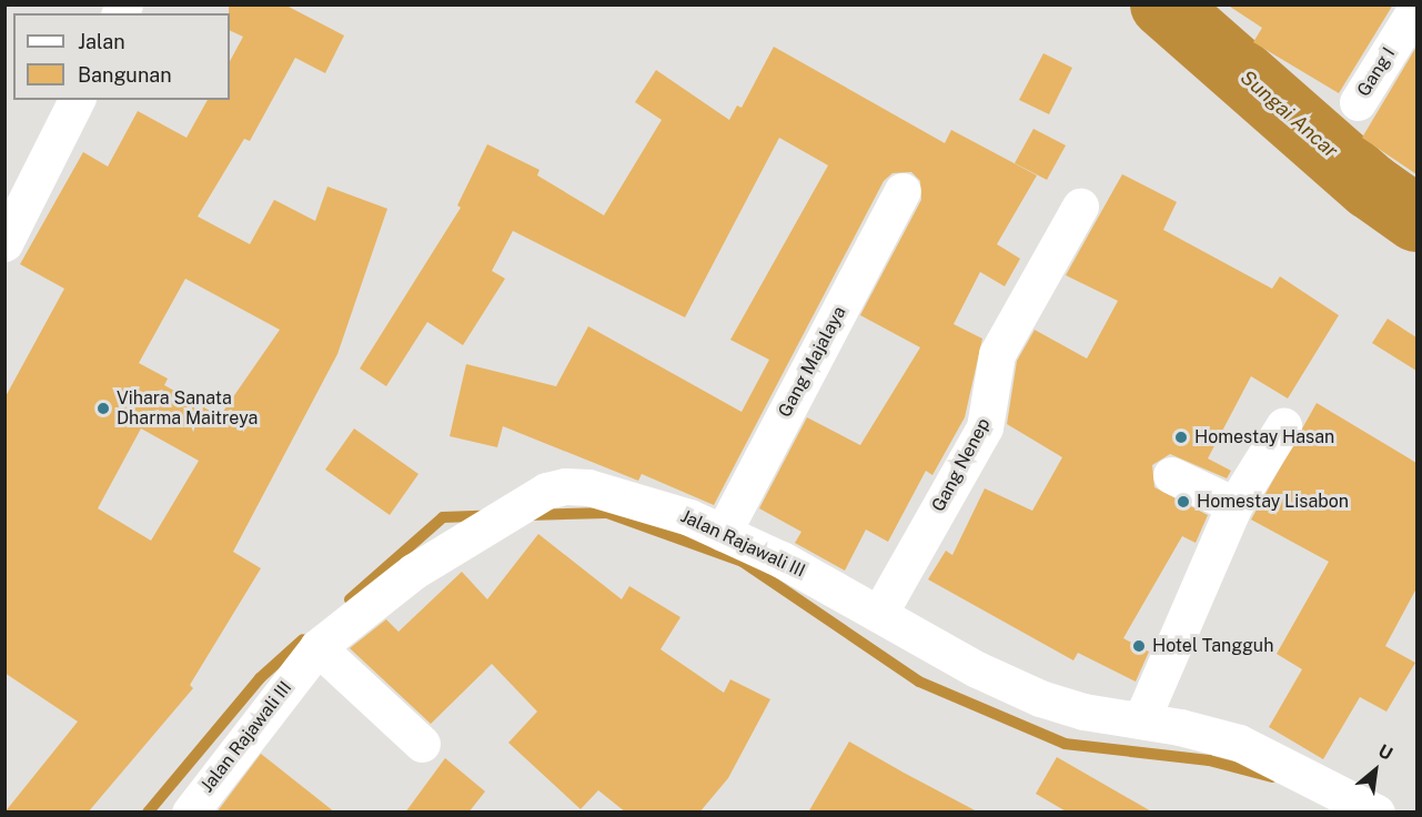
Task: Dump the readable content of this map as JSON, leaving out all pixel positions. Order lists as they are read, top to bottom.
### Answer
{
  "streets": {
    "street": [
      "Gang I",
      "Gang Majalaya",
      "Gang Nenep",
      "Jalan Rajawali III"
    ]
  },
  "crossings": [
    ["Gang Majalaya", "Jalan Rajawali III"],
    ["Gang Nenep", "Jalan Rajawali III"]
  ],
  "water": ["Sungai Ancar"],
  "places": [
    "Vihara Sanata Dharma Maitreya",
    "Homestay Hasan",
    "Homestay Lisabon",
    "Hotel Tangguh"
  ],
  "legend": ["Jalan", "Bangunan"],
  "north": "top right"
}
